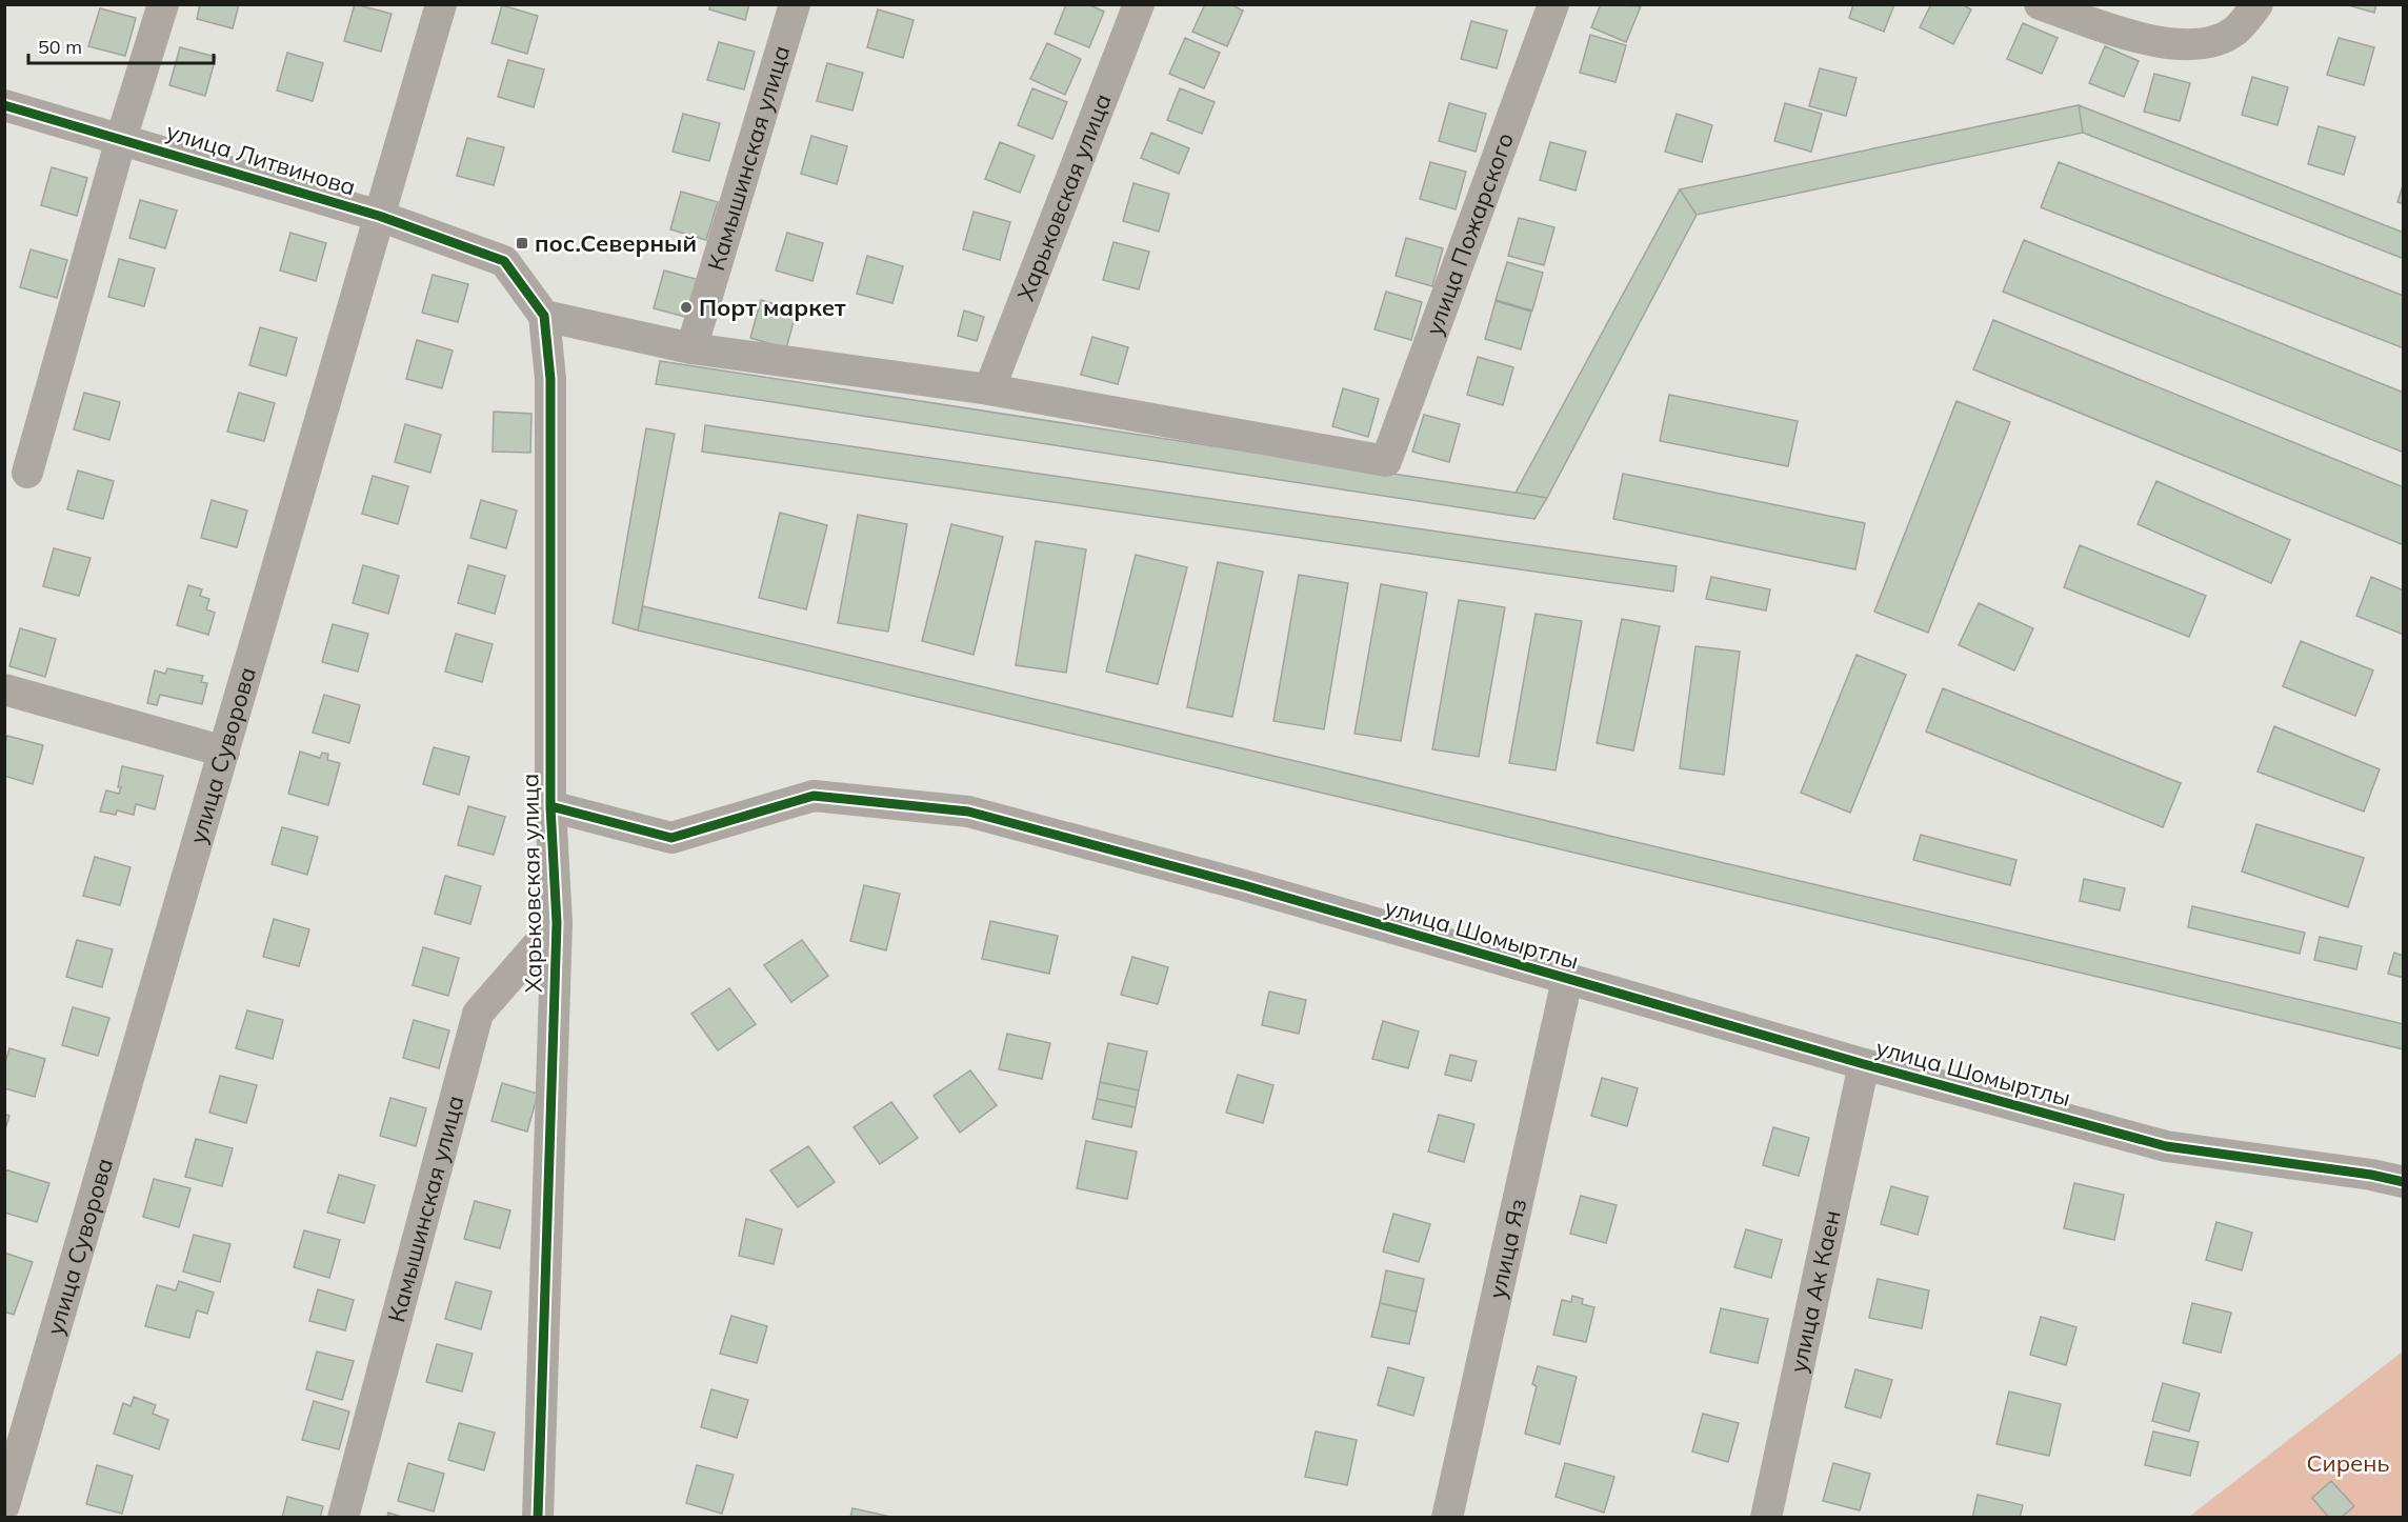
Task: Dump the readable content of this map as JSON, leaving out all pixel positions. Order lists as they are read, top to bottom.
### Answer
{
  "streets": {
    "street": [
      "Камышинская улица",
      "улица Литвинова",
      "Харьковская улица",
      "улица Пожарского",
      "улица Суворова",
      "улица Шомыртлы",
      "улица Яз",
      "улица Ак Каен"
    ]
  },
  "crossings": [
    ["Камышинская улица", "Харьковская улица"],
    ["улица Литвинова", "Харьковская улица"],
    ["улица Литвинова", "улица Суворова"],
    ["Харьковская улица", "улица Пожарского"],
    ["Харьковская улица", "улица Шомыртлы"],
    ["улица Шомыртлы", "улица Яз"],
    ["улица Шомыртлы", "улица Ак Каен"]
  ],
  "parks": ["Сирень"],
  "places": {
    "transit": ["пос.Северный"],
    "other": ["Порт маркет"]
  },
  "scale_bar": "50 m"
}
